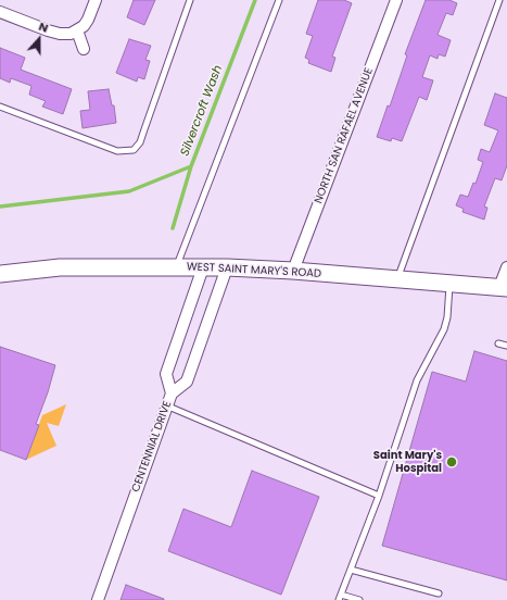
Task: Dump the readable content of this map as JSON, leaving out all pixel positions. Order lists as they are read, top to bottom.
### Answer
{
  "streets": {
    "main road": ["WEST SAINT MARY'S ROAD"],
    "street": ["NORTH SAN RAFAEL AVENUE", "CENTENNIAL DRIVE"]
  },
  "crossings": [
    ["NORTH SAN RAFAEL AVENUE", "WEST SAINT MARY'S ROAD"],
    ["WEST SAINT MARY'S ROAD", "CENTENNIAL DRIVE"]
  ],
  "water": ["Silvercroft Wash"],
  "places": ["Saint Mary's Hospital"],
  "north": "top"
}
